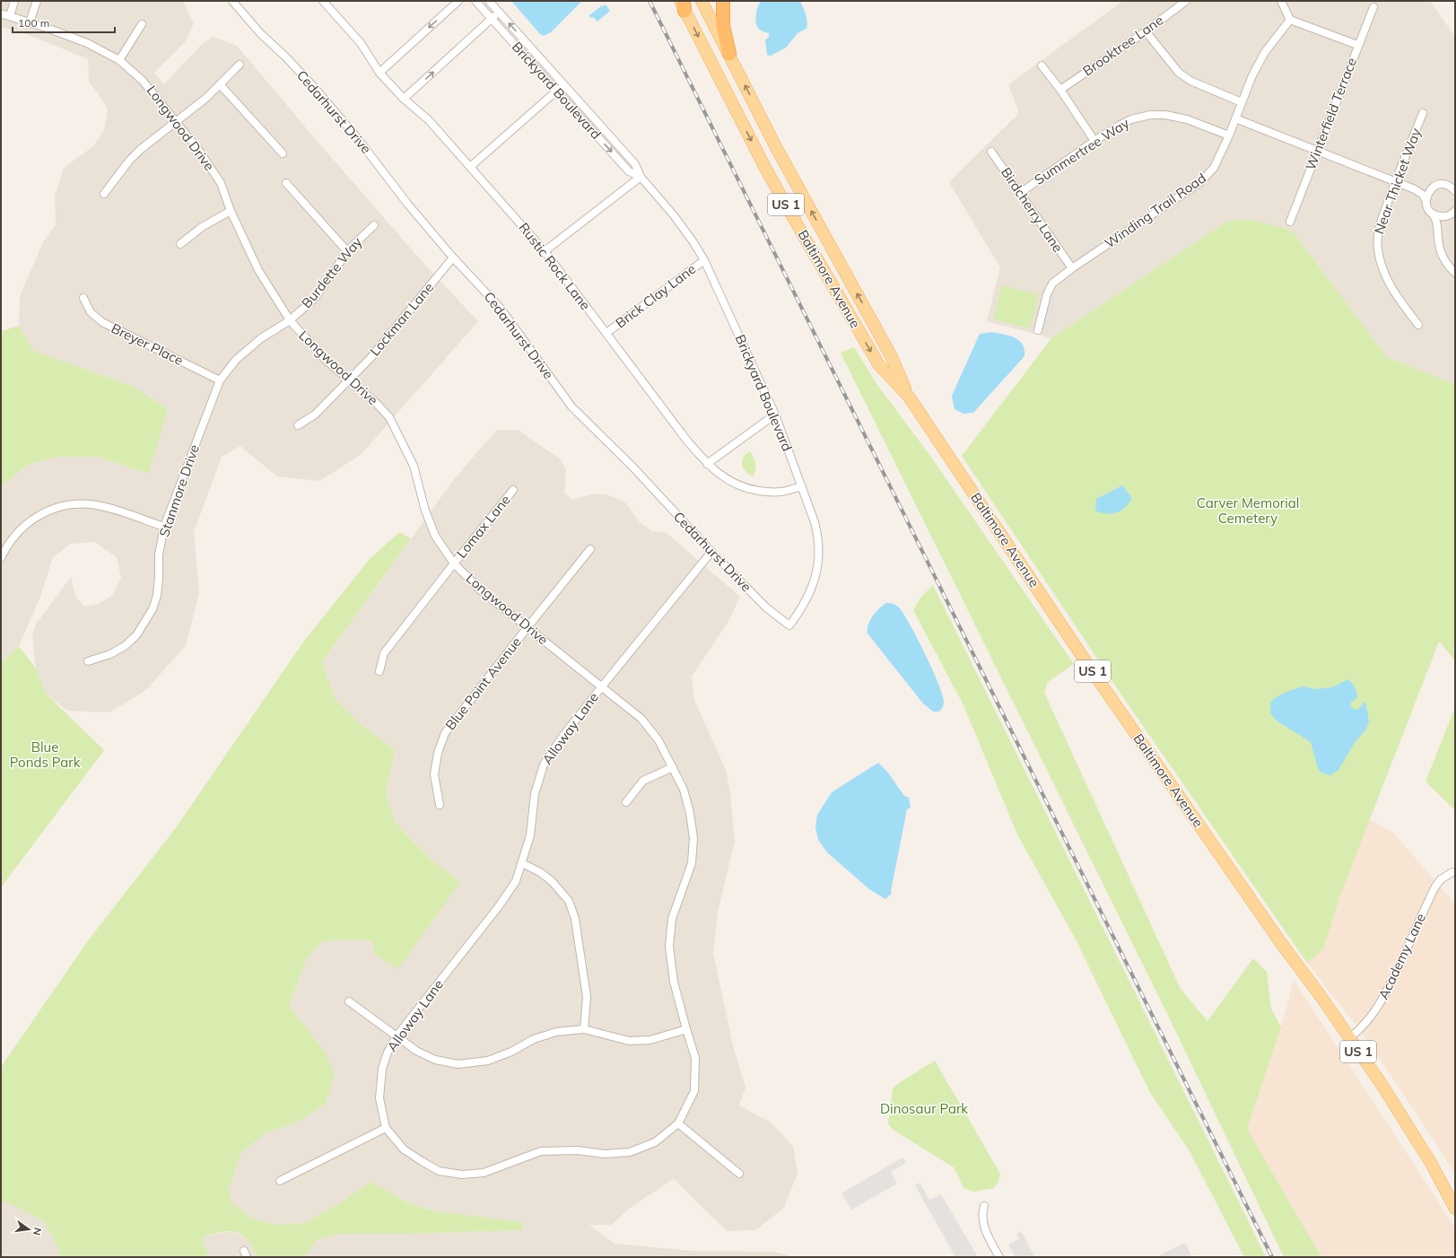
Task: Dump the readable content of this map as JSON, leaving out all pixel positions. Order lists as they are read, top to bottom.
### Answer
{
  "streets": {
    "main road": ["US 1", "Baltimore Avenue"],
    "street": [
      "Brooktree Lane",
      "Brickyard Boulevard",
      "Cedarhurst Drive",
      "Winterfield Terrace",
      "Longwood Drive",
      "Summertree Way",
      "Near Thicket Way",
      "Birdcherry Lane",
      "Winding Trail Road",
      "Rustic Rock Lane",
      "Burdette Way",
      "Brick Clay Lane",
      "Lockman Lane",
      "Breyer Place",
      "Stanmore Drive",
      "Lomax Lane",
      "Blue Point Avenue",
      "Alloway Lane",
      "Academy Lane"
    ]
  },
  "crossings": [
    ["Brickyard Boulevard", "Cedarhurst Drive"],
    ["Brickyard Boulevard", "Rustic Rock Lane"],
    ["Brickyard Boulevard", "Brick Clay Lane"],
    ["Cedarhurst Drive", "Lockman Lane"],
    ["Cedarhurst Drive", "Alloway Lane"],
    ["Longwood Drive", "Burdette Way"],
    ["Longwood Drive", "Lockman Lane"],
    ["Longwood Drive", "Stanmore Drive"],
    ["Longwood Drive", "Lomax Lane"],
    ["Longwood Drive", "Blue Point Avenue"],
    ["Longwood Drive", "Alloway Lane"],
    ["Summertree Way", "Birdcherry Lane"],
    ["Summertree Way", "Winding Trail Road"],
    ["Birdcherry Lane", "Winding Trail Road"],
    ["Rustic Rock Lane", "Brick Clay Lane"],
    ["Burdette Way", "Stanmore Drive"],
    ["Baltimore Avenue", "Academy Lane"],
    ["Breyer Place", "Stanmore Drive"]
  ],
  "parks": ["Carver Memorial Cemetery", "Blue Ponds Park", "Dinosaur Park"],
  "scale_bar": "100 m",
  "north": "right"
}
